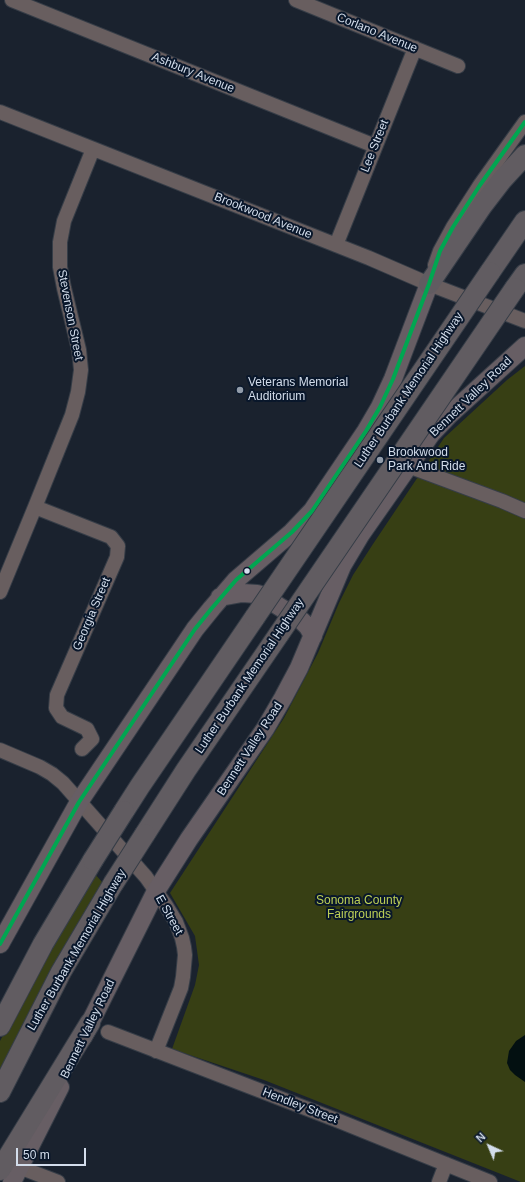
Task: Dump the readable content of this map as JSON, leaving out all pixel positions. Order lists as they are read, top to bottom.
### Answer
{
  "streets": {
    "highway": ["Luther Burbank Memorial Highway"],
    "main road": ["Bennett Valley Road"],
    "street": [
      "Corlano Avenue",
      "Ashbury Avenue",
      "Lee Street",
      "Brookwood Avenue",
      "Stevenson Street",
      "Georgia Street",
      "E Street",
      "Hendley Street"
    ]
  },
  "crossings": [
    ["Corlano Avenue", "Lee Street"],
    ["Ashbury Avenue", "Lee Street"],
    ["Lee Street", "Brookwood Avenue"],
    ["Brookwood Avenue", "Stevenson Street"],
    ["Stevenson Street", "Georgia Street"],
    ["Bennett Valley Road", "E Street"],
    ["E Street", "Hendley Street"]
  ],
  "parks": ["Sonoma County Fairgrounds"],
  "places": ["Veterans Memorial Auditorium", "Brookwood Park And Ride"],
  "scale_bar": "50 m",
  "north": "top left"
}
